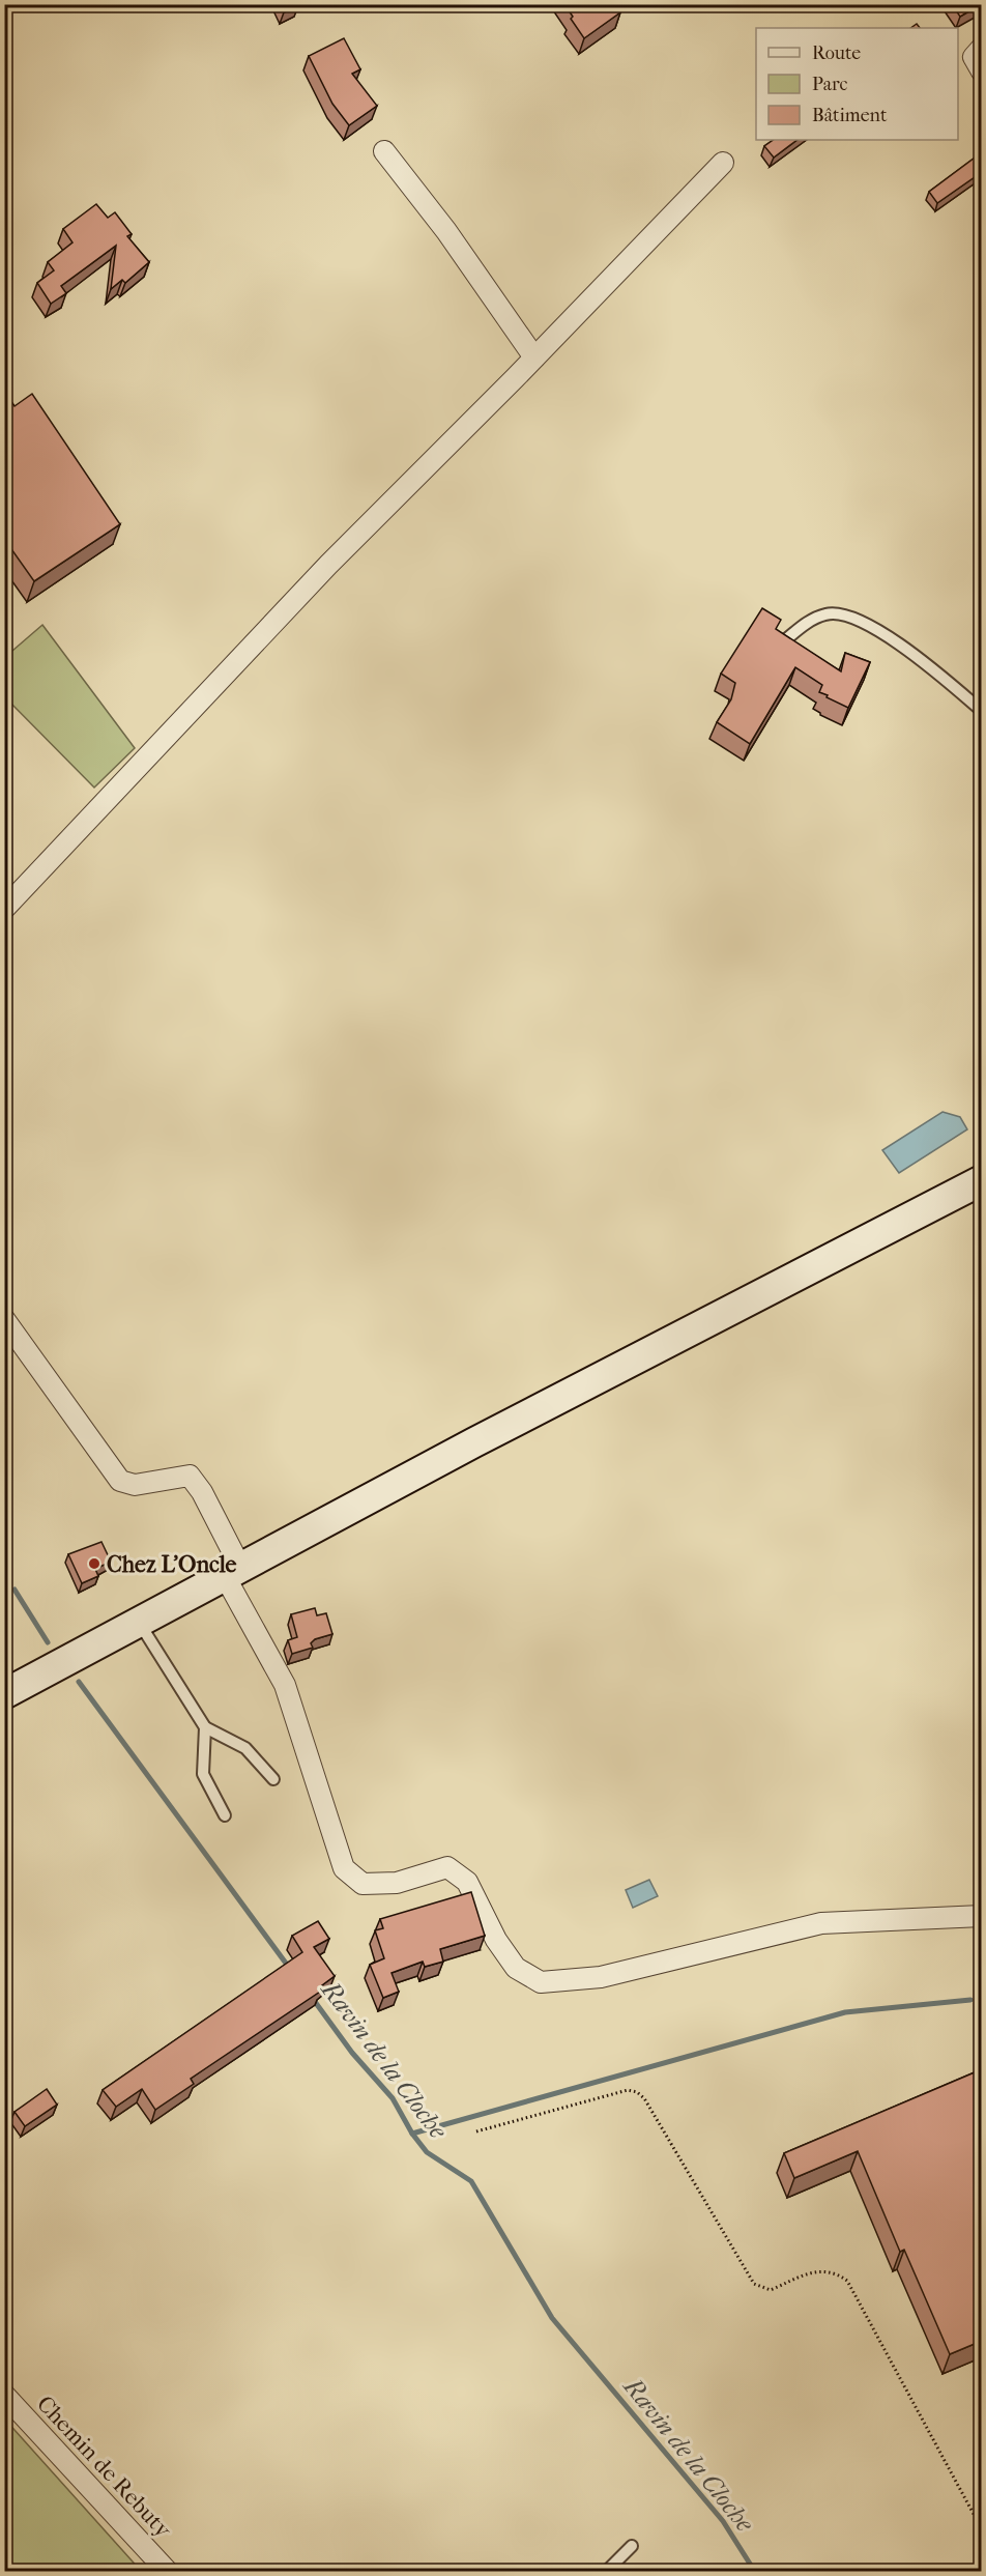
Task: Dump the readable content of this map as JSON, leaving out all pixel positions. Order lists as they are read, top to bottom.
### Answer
{
  "streets": {
    "street": ["Chemin de Rebuty"]
  },
  "water": ["Ravin de la Cloche"],
  "places": ["Chez L'Oncle"],
  "legend": ["Route", "Parc", "Bâtiment"]
}
